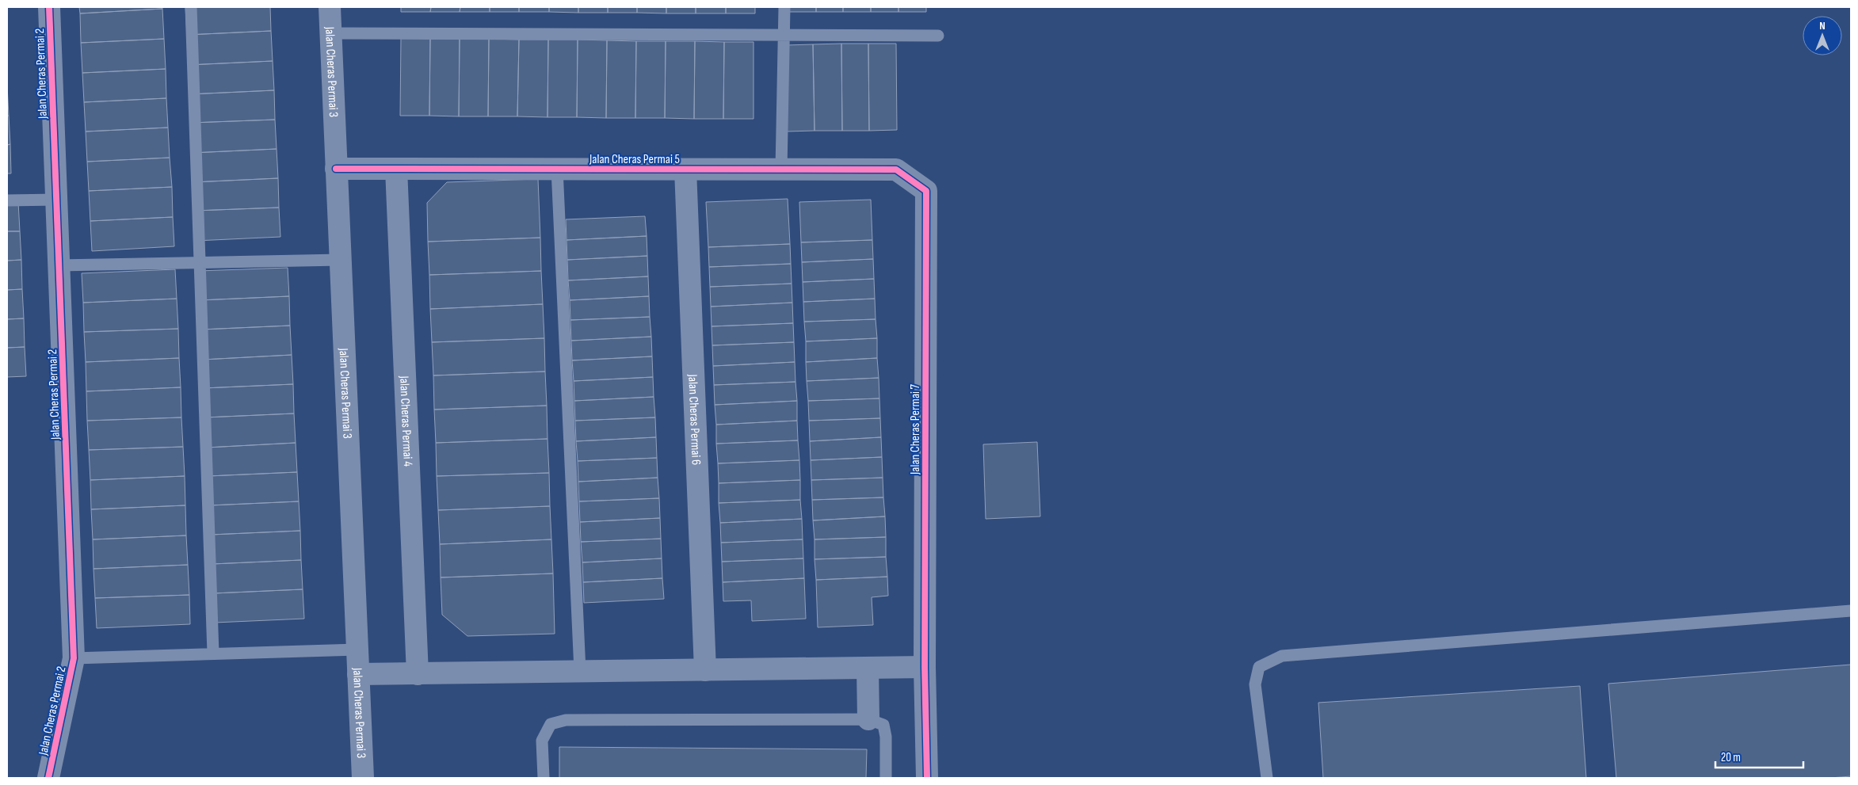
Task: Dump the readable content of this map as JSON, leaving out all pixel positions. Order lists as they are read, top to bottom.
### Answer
{
  "streets": {
    "street": [
      "Jalan Cheras Permai 3",
      "Jalan Cheras Permai 2",
      "Jalan Cheras Permai 5",
      "Jalan Cheras Permai 6",
      "Jalan Cheras Permai 4",
      "Jalan Cheras Permai 7"
    ]
  },
  "crossings": [
    ["Jalan Cheras Permai 3", "Jalan Cheras Permai 5"],
    ["Jalan Cheras Permai 5", "Jalan Cheras Permai 6"],
    ["Jalan Cheras Permai 5", "Jalan Cheras Permai 4"],
    ["Jalan Cheras Permai 5", "Jalan Cheras Permai 7"]
  ],
  "scale_bar": "20 m",
  "north": "top"
}
